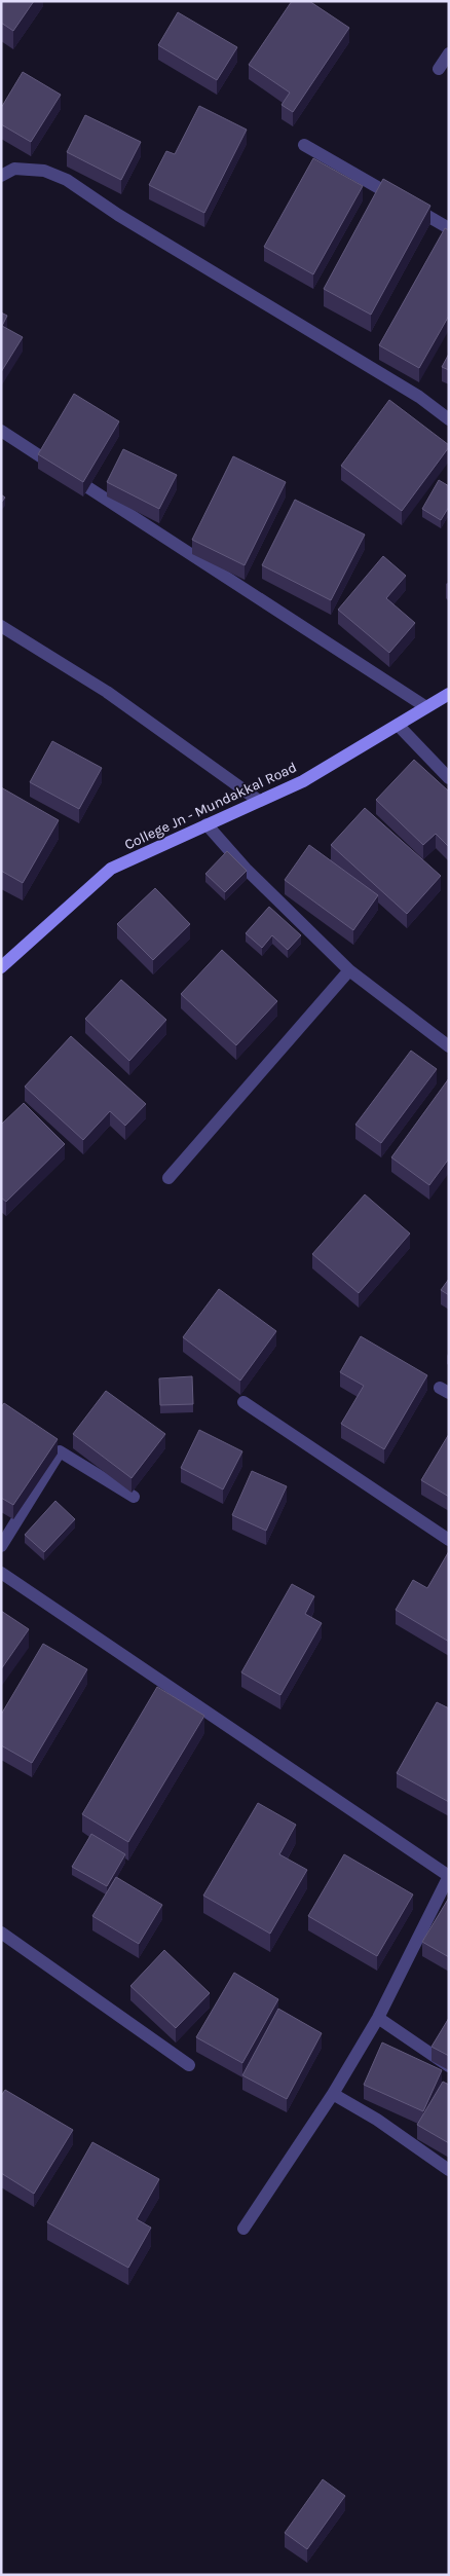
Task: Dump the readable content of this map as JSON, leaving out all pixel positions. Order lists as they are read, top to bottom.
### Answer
{
  "streets": {
    "street": ["College Jn - Mundakkal Road"]
  }
}
